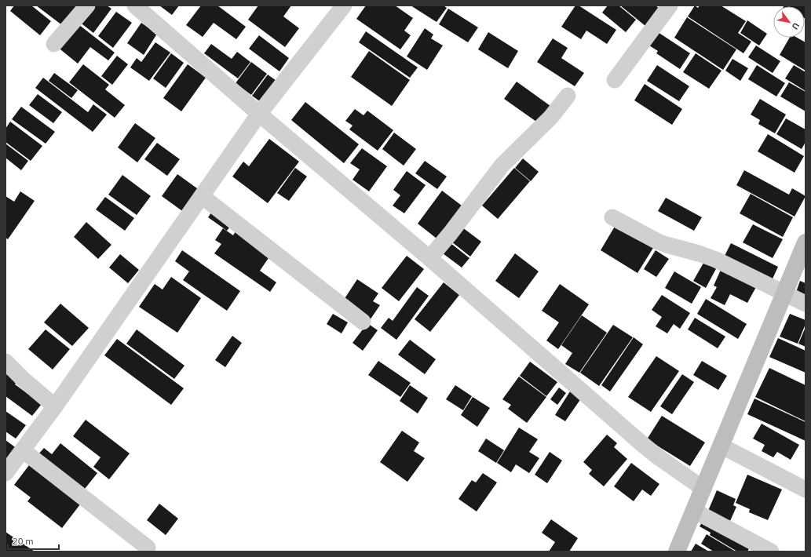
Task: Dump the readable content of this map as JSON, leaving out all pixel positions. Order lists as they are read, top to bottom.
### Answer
{
  "scale_bar": "20 m",
  "north": "bottom right"
}
